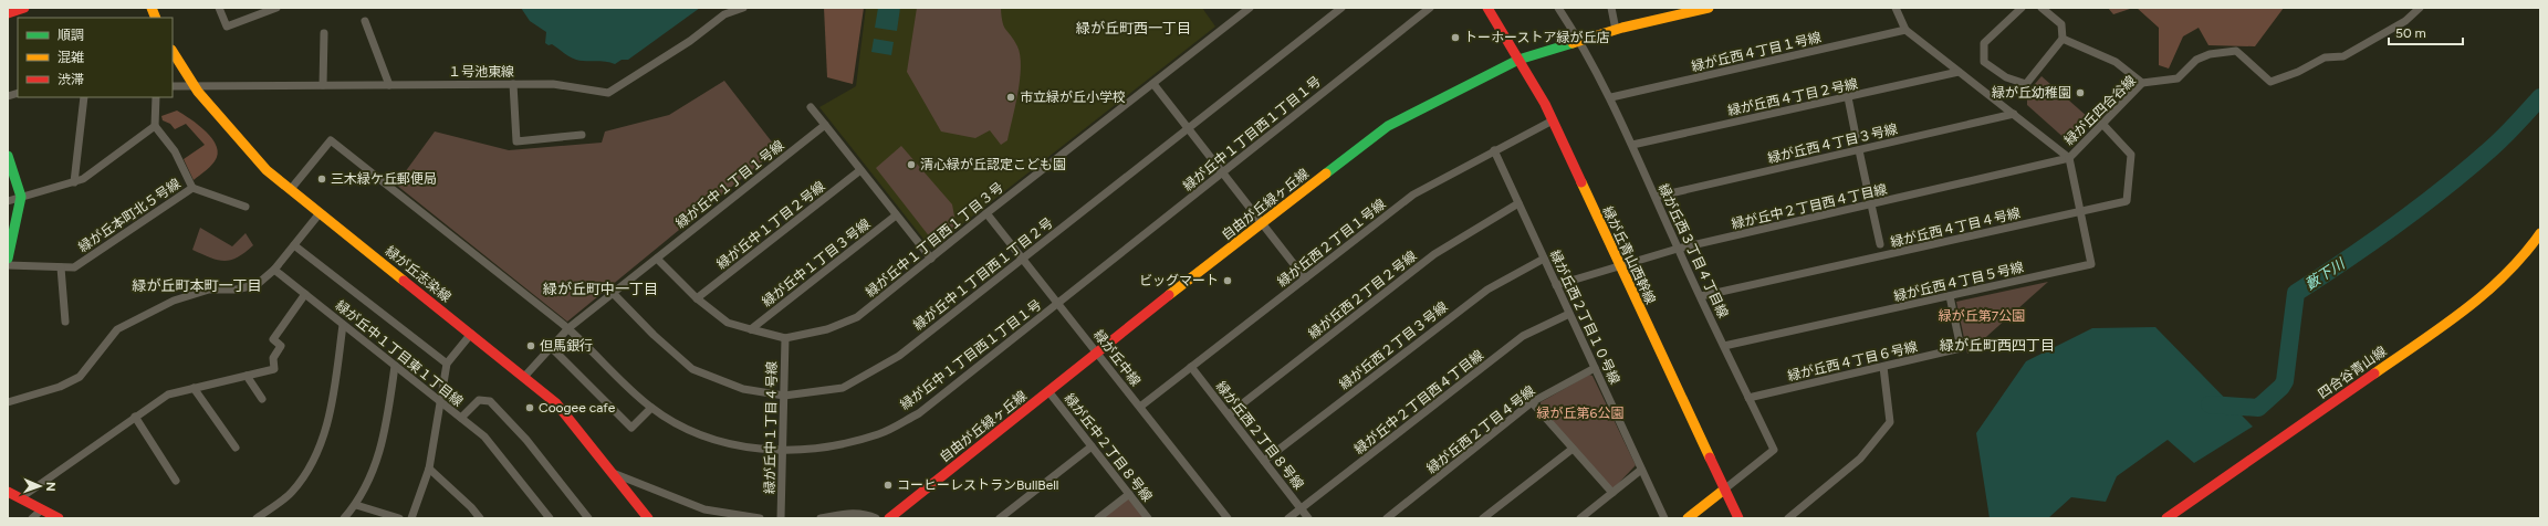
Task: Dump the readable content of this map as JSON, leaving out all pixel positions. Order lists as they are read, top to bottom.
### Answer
{
  "streets": {
    "street": [
      "緑が丘西４丁目１号線",
      "１号池東線",
      "緑が丘西４丁目２号線",
      "緑が丘四合谷線",
      "緑が丘中１丁目西１丁目１号",
      "緑が丘西４丁目３号線",
      "緑が丘中１丁目１号線",
      "自由が丘緑ヶ丘線",
      "緑が丘中２丁目西４丁目線",
      "緑が丘本町北５号線",
      "緑が丘中１丁目２号線",
      "緑が丘西４丁目４号線",
      "緑が丘中１丁目西１丁目３号",
      "緑が丘西２丁目１号線",
      "緑が丘西３丁目４丁目線",
      "緑が丘青山西幹線",
      "緑が丘中１丁目３号線",
      "緑が丘志染線",
      "緑が丘中１丁目西１丁目２号",
      "緑が丘西４丁目５号線",
      "緑が丘西２丁目２号線",
      "緑が丘西２丁目１０号線",
      "緑が丘西２丁目３号線",
      "緑が丘中１丁目東１丁目線",
      "緑が丘中線",
      "緑が丘西４丁目６号線",
      "四合谷青山線",
      "緑が丘中１丁目４号線",
      "緑が丘西２丁目４号線",
      "緑が丘西２丁目８号線",
      "緑が丘中２丁目８号線"
    ]
  },
  "crossings": [
    ["緑が丘西４丁目１号線", "緑が丘四合谷線"],
    ["緑が丘西４丁目１号線", "緑が丘西３丁目４丁目線"],
    ["１号池東線", "緑が丘志染線"],
    ["緑が丘西４丁目２号線", "緑が丘四合谷線"],
    ["緑が丘西４丁目２号線", "緑が丘西３丁目４丁目線"],
    ["緑が丘四合谷線", "緑が丘西４丁目３号線"],
    ["緑が丘四合谷線", "緑が丘中２丁目西４丁目線"],
    ["緑が丘四合谷線", "緑が丘西４丁目４号線"],
    ["緑が丘四合谷線", "緑が丘西４丁目５号線"],
    ["緑が丘中１丁目西１丁目１号", "緑が丘中１丁目１号線"],
    ["緑が丘中１丁目西１丁目１号", "緑が丘志染線"],
    ["緑が丘中１丁目西１丁目１号", "緑が丘中線"],
    ["緑が丘中１丁目西１丁目１号", "緑が丘中１丁目４号線"],
    ["緑が丘西４丁目３号線", "緑が丘西３丁目４丁目線"],
    ["緑が丘中１丁目１号線", "緑が丘中１丁目西１丁目３号"],
    ["緑が丘中１丁目１号線", "緑が丘志染線"],
    ["緑が丘中１丁目１号線", "緑が丘中１丁目西１丁目２号"],
    ["自由が丘緑ヶ丘線", "緑が丘西３丁目４丁目線"],
    ["自由が丘緑ヶ丘線", "緑が丘青山西幹線"],
    ["自由が丘緑ヶ丘線", "緑が丘中線"],
    ["自由が丘緑ヶ丘線", "緑が丘中２丁目８号線"],
    ["緑が丘中２丁目西４丁目線", "緑が丘西３丁目４丁目線"],
    ["緑が丘中２丁目西４丁目線", "緑が丘青山西幹線"],
    ["緑が丘中２丁目西４丁目線", "緑が丘西４丁目５号線"],
    ["緑が丘中２丁目西４丁目線", "緑が丘西２丁目１０号線"],
    ["緑が丘中２丁目西４丁目線", "緑が丘西２丁目８号線"],
    ["緑が丘中１丁目２号線", "緑が丘中１丁目西１丁目３号"],
    ["緑が丘西４丁目４号線", "緑が丘西３丁目４丁目線"],
    ["緑が丘西４丁目４号線", "緑が丘西４丁目５号線"],
    ["緑が丘中１丁目西１丁目３号", "緑が丘中１丁目３号線"],
    ["緑が丘中１丁目西１丁目３号", "緑が丘中線"],
    ["緑が丘中１丁目西１丁目３号", "緑が丘中１丁目４号線"],
    ["緑が丘西２丁目１号線", "緑が丘青山西幹線"],
    ["緑が丘西２丁目１号線", "緑が丘西２丁目１０号線"],
    ["緑が丘西２丁目１号線", "緑が丘中線"],
    ["緑が丘西２丁目１号線", "緑が丘西２丁目８号線"],
    ["緑が丘西３丁目４丁目線", "緑が丘青山西幹線"],
    ["緑が丘西３丁目４丁目線", "緑が丘西４丁目５号線"],
    ["緑が丘西３丁目４丁目線", "緑が丘西４丁目６号線"],
    ["緑が丘中１丁目西１丁目２号", "緑が丘中線"],
    ["緑が丘中１丁目西１丁目２号", "緑が丘中１丁目４号線"],
    ["緑が丘西４丁目５号線", "緑が丘西４丁目６号線"],
    ["緑が丘西２丁目２号線", "緑が丘西２丁目１０号線"],
    ["緑が丘西２丁目２号線", "緑が丘西２丁目８号線"],
    ["緑が丘西２丁目１０号線", "緑が丘西２丁目３号線"],
    ["緑が丘西２丁目１０号線", "緑が丘西２丁目４号線"],
    ["緑が丘西２丁目３号線", "緑が丘西２丁目８号線"]
  ],
  "districts": [
    "緑が丘町西一丁目",
    "緑が丘町本町一丁目",
    "緑が丘町中一丁目",
    "緑が丘町西四丁目"
  ],
  "water": ["藪下川"],
  "parks": ["緑が丘第7公園", "緑が丘第6公園"],
  "places": [
    "トーホーストア緑が丘店",
    "緑が丘幼稚園",
    "市立緑が丘小学校",
    "清心緑が丘認定こども園",
    "三木緑ケ丘郵便局",
    "ビッグマート",
    "但馬銀行",
    "Coogee cafe",
    "コーヒーレストランBullBell"
  ],
  "legend": ["順調", "混雑", "渋滞"],
  "scale_bar": "50 m",
  "north": "right"
}
